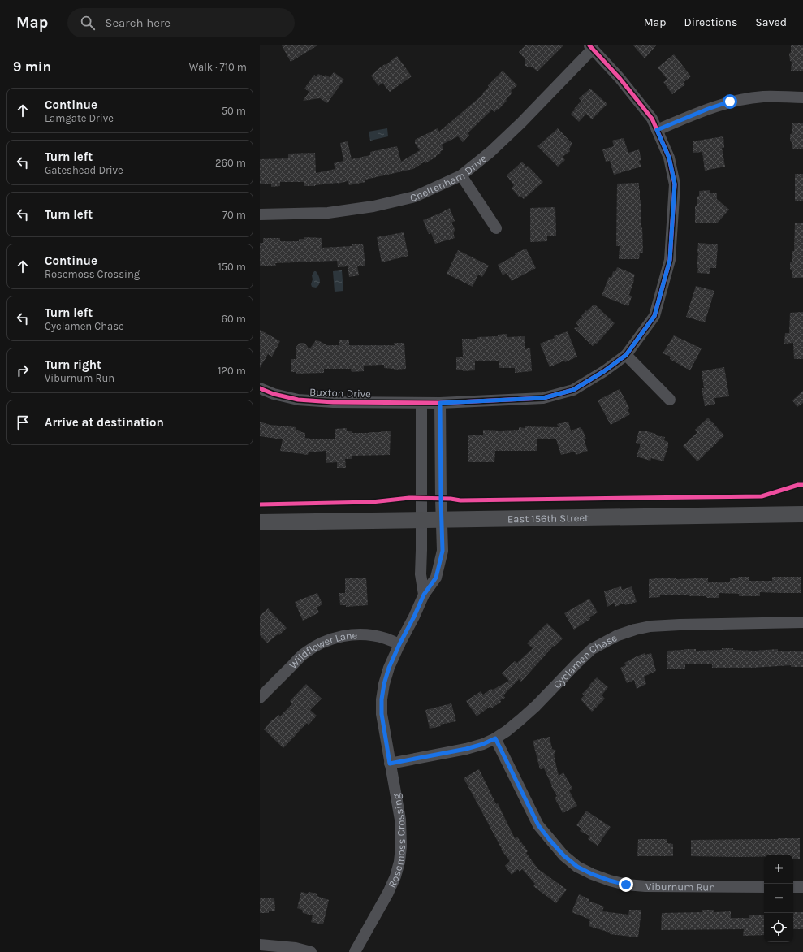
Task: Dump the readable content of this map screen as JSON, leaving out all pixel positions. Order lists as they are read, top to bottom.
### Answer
{
  "streets": {
    "street": [
      "Cheltenham Drive",
      "Buxton Drive",
      "East 156th Street",
      "Wildflower Lane",
      "Cyclamen Chase",
      "Rosemoss Crossing",
      "Viburnum Run"
    ]
  },
  "crossings": [
    ["Cheltenham Drive", "Buxton Drive"],
    ["Buxton Drive", "Rosemoss Crossing"],
    ["East 156th Street", "Rosemoss Crossing"],
    ["Wildflower Lane", "Rosemoss Crossing"],
    ["Cyclamen Chase", "Rosemoss Crossing"],
    ["Cyclamen Chase", "Viburnum Run"]
  ],
  "page": {
    "header": "Map",
    "search": "Search here",
    "nav": ["Map", "Directions", "Saved"],
    "heading": ["9 min", "Walk · 710 m"],
    "list": [
      ["Continue", "Lamgate Drive", "50 m"],
      ["Turn left", "Gateshead Drive", "260 m"],
      ["Turn left", "70 m"],
      ["Continue", "Rosemoss Crossing", "150 m"],
      ["Turn left", "Cyclamen Chase", "60 m"],
      ["Turn right", "Viburnum Run", "120 m"],
      "Arrive at destination"
    ],
    "map_buttons": ["+", "−"]
  }
}
